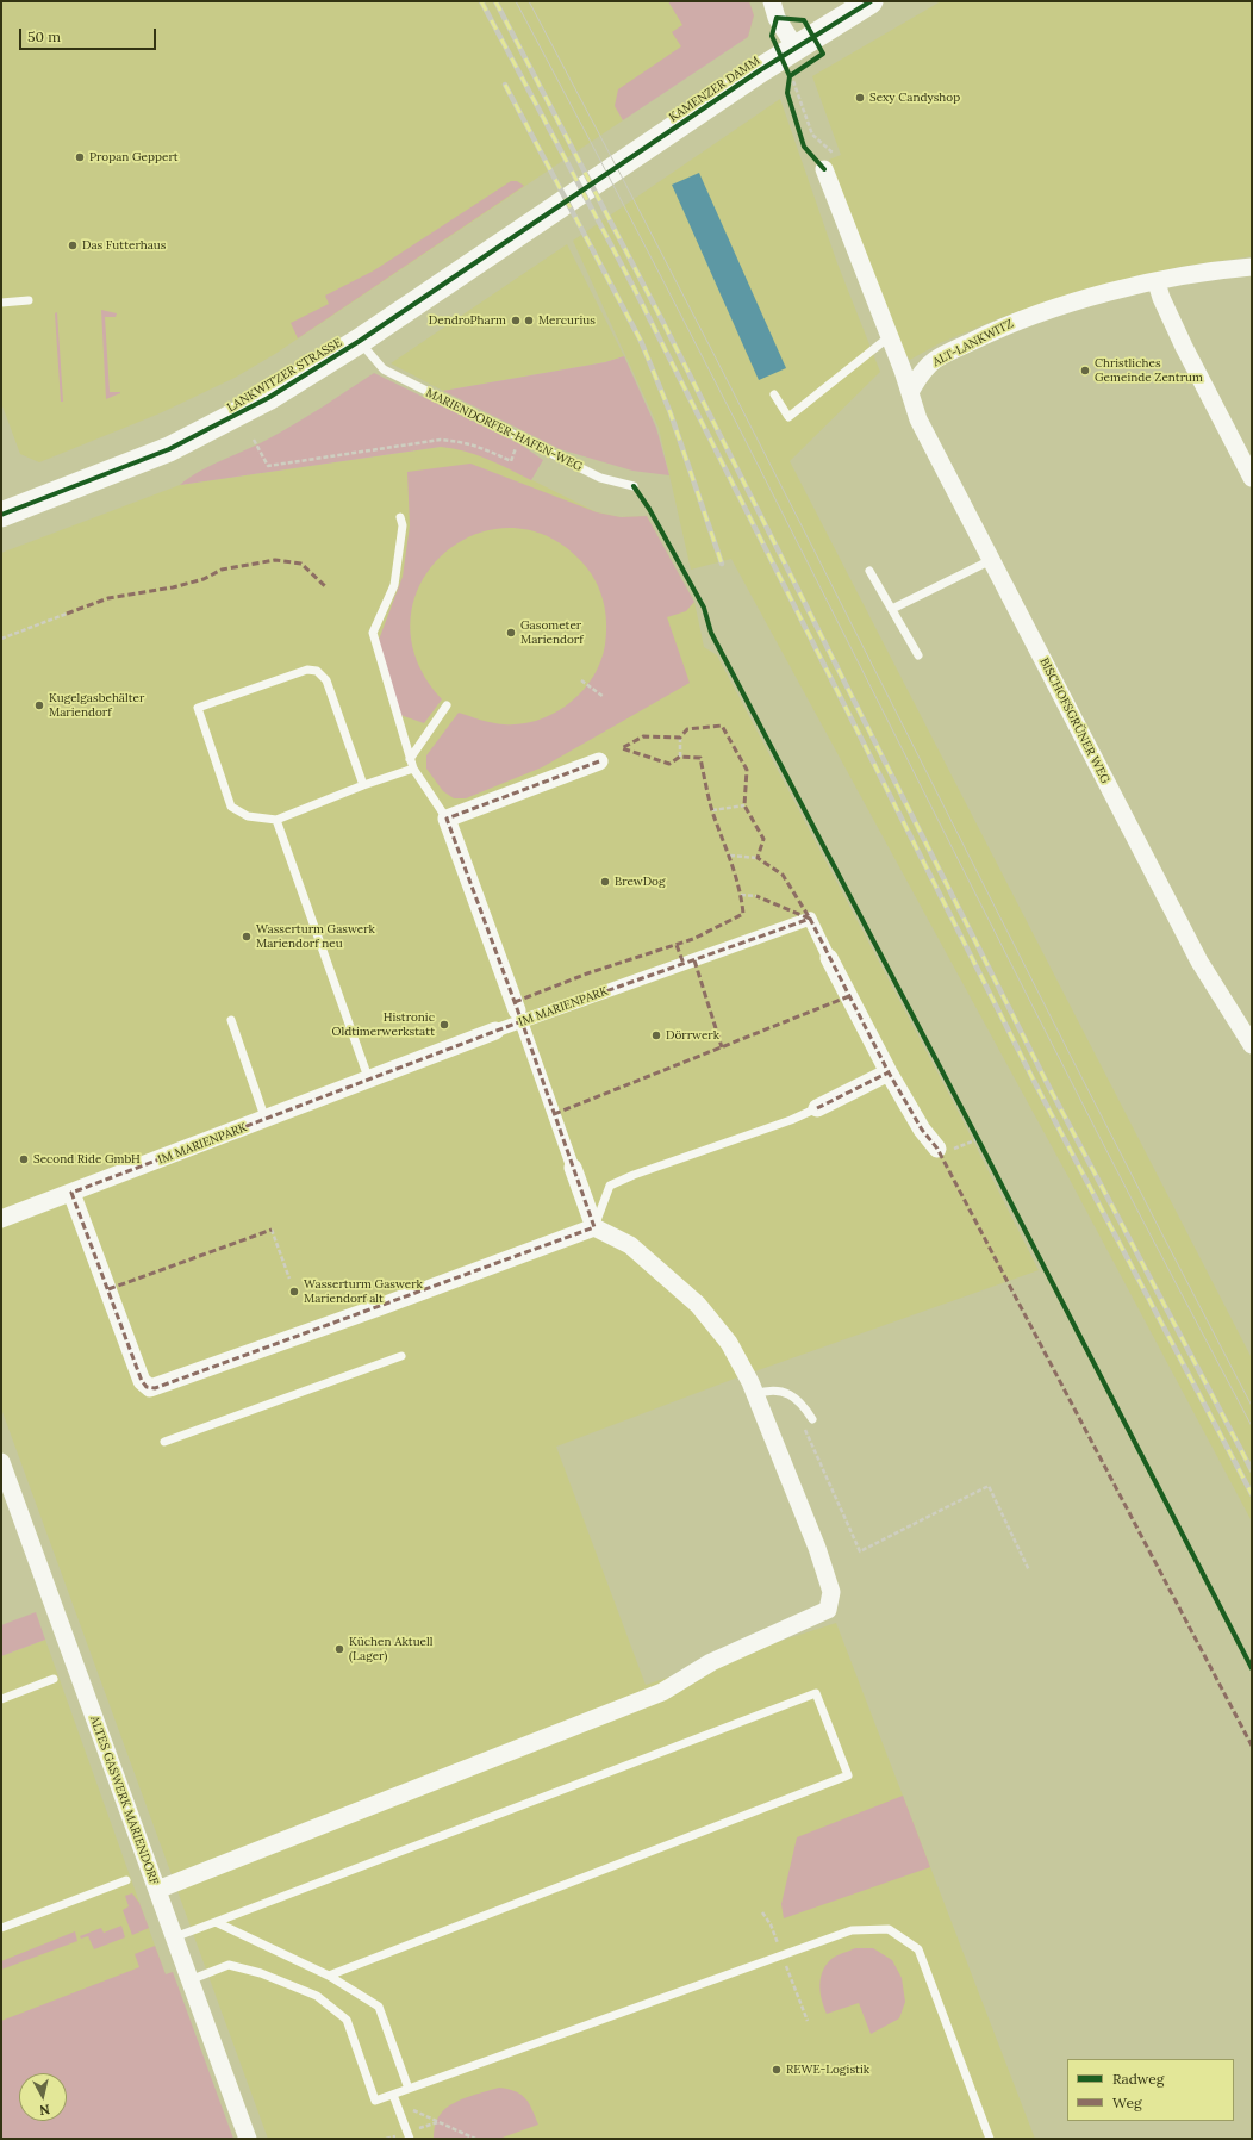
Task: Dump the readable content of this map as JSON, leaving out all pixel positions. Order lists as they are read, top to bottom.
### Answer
{
  "streets": {
    "main road": ["KAMENZER DAMM", "LANKWITZER STRASSE"],
    "street": [
      "ALT-LANKWITZ",
      "BISCHOFSGRÜNER WEG",
      "IM MARIENPARK",
      "ALTES GASWERK MARIENDORF"
    ],
    "lane": ["MARIENDORFER-HAFEN-WEG"]
  },
  "crossings": [
    ["KAMENZER DAMM", "LANKWITZER STRASSE"],
    ["ALT-LANKWITZ", "BISCHOFSGRÜNER WEG"],
    ["LANKWITZER STRASSE", "MARIENDORFER-HAFEN-WEG"]
  ],
  "places": [
    "Sexy Candyshop",
    "Propan Geppert",
    "Das Futterhaus",
    "DendroPharm",
    "Mercurius",
    "Christliches Gemeinde Zentrum",
    "Gasometer Mariendorf",
    "Kugelgasbehälter Mariendorf",
    "BrewDog",
    "Wasserturm Gaswerk Mariendorf neu",
    "Histronic Oldtimerwerkstatt",
    "Dörrwerk",
    "Second Ride GmbH",
    "Wasserturm Gaswerk Mariendorf alt",
    "Küchen Aktuell (Lager)",
    "REWE-Logistik"
  ],
  "legend": ["Radweg", "Weg"],
  "scale_bar": "50 m",
  "north": "bottom"
}
